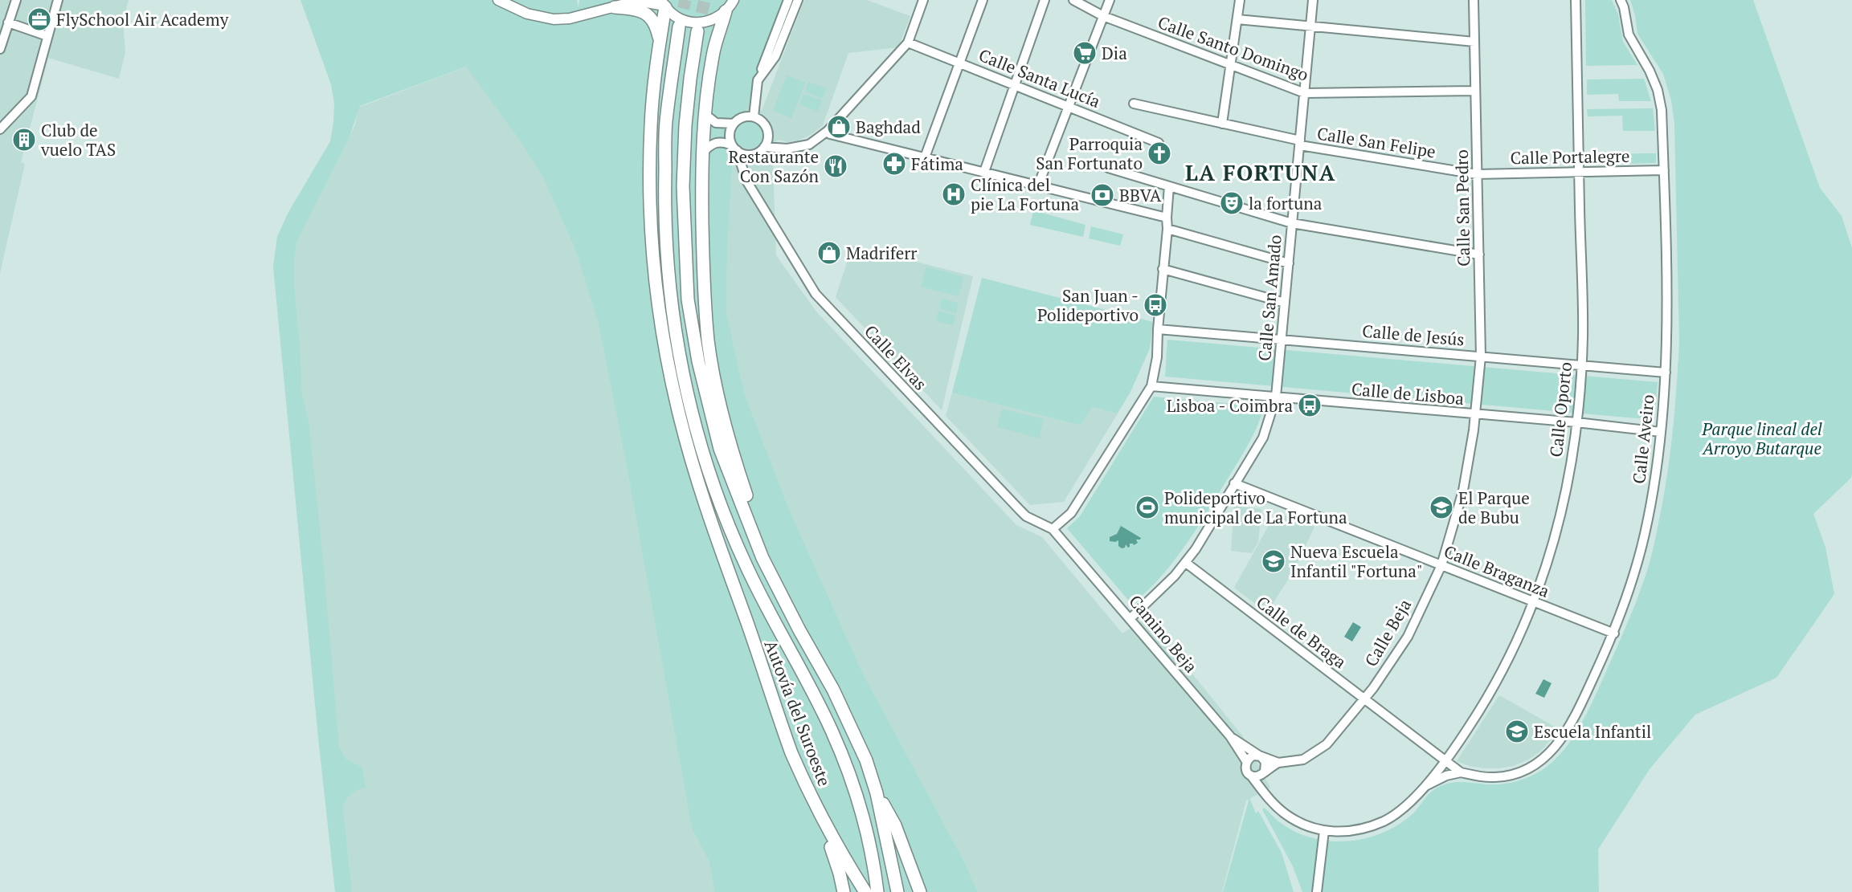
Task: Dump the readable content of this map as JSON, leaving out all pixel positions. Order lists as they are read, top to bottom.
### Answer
{
  "streets": {
    "highway": ["Autovía del Suroeste"],
    "street": [
      "Calle Santo Domingo",
      "Calle Santa Lucía",
      "Calle San Felipe",
      "Calle Portalegre",
      "Calle San Pedro",
      "Calle San Amado",
      "Calle de Jesús",
      "Calle Elvas",
      "Calle de Lisboa",
      "Calle Oporto",
      "Calle Aveiro",
      "Calle Braganza",
      "Calle de Braga",
      "Calle Beja",
      "Camino Beja"
    ]
  },
  "crossings": [
    ["Calle Santo Domingo", "Calle San Pedro"],
    ["Calle Santo Domingo", "Calle San Amado"],
    ["Calle San Felipe", "Calle Portalegre"],
    ["Calle San Felipe", "Calle San Pedro"],
    ["Calle San Felipe", "Calle San Amado"],
    ["Calle Portalegre", "Calle San Pedro"],
    ["Calle Portalegre", "Calle Oporto"],
    ["Calle Portalegre", "Calle Aveiro"],
    ["Calle San Pedro", "Calle de Jesús"],
    ["Calle San Pedro", "Calle de Lisboa"],
    ["Calle San Pedro", "Calle Beja"],
    ["Calle San Amado", "Calle de Jesús"],
    ["Calle San Amado", "Calle de Lisboa"],
    ["Calle San Amado", "Calle Braganza"],
    ["Calle San Amado", "Calle de Braga"],
    ["Calle San Amado", "Camino Beja"],
    ["Calle de Jesús", "Calle Oporto"],
    ["Calle de Jesús", "Calle Aveiro"],
    ["Calle Elvas", "Camino Beja"],
    ["Calle de Lisboa", "Calle Oporto"],
    ["Calle de Lisboa", "Calle Aveiro"],
    ["Calle de Lisboa", "Calle Beja"],
    ["Calle Oporto", "Calle Aveiro"],
    ["Calle Oporto", "Calle Braganza"],
    ["Calle Oporto", "Calle de Braga"],
    ["Calle Oporto", "Camino Beja"],
    ["Calle Aveiro", "Calle Braganza"],
    ["Calle Aveiro", "Calle de Braga"],
    ["Calle Braganza", "Calle Beja"],
    ["Calle de Braga", "Calle Beja"]
  ],
  "districts": ["LA FORTUNA"],
  "parks": ["Parque lineal del Arroyo Butarque"],
  "places": {
    "office": ["FlySchool Air Academy"],
    "supermarket": ["Dia"],
    "shop": ["Baghdad", "Madriferr"],
    "building": ["Club de vuelo TAS"],
    "church": ["Parroquia San Fortunato"],
    "pharmacy": ["Fátima"],
    "restaurant": ["Restaurante Con Sazón"],
    "hospital": ["Clínica del pie La Fortuna"],
    "bank": ["BBVA"],
    "theatre": ["la fortuna"],
    "bus stop": ["San Juan - Polideportivo", "Lisboa - Coimbra"],
    "sports": ["Polideportivo municipal de La Fortuna"],
    "school or university": ["El Parque de Bubu", "Nueva Escuela Infantil \"Fortuna\"", "Escuela Infantil"]
  }
}
